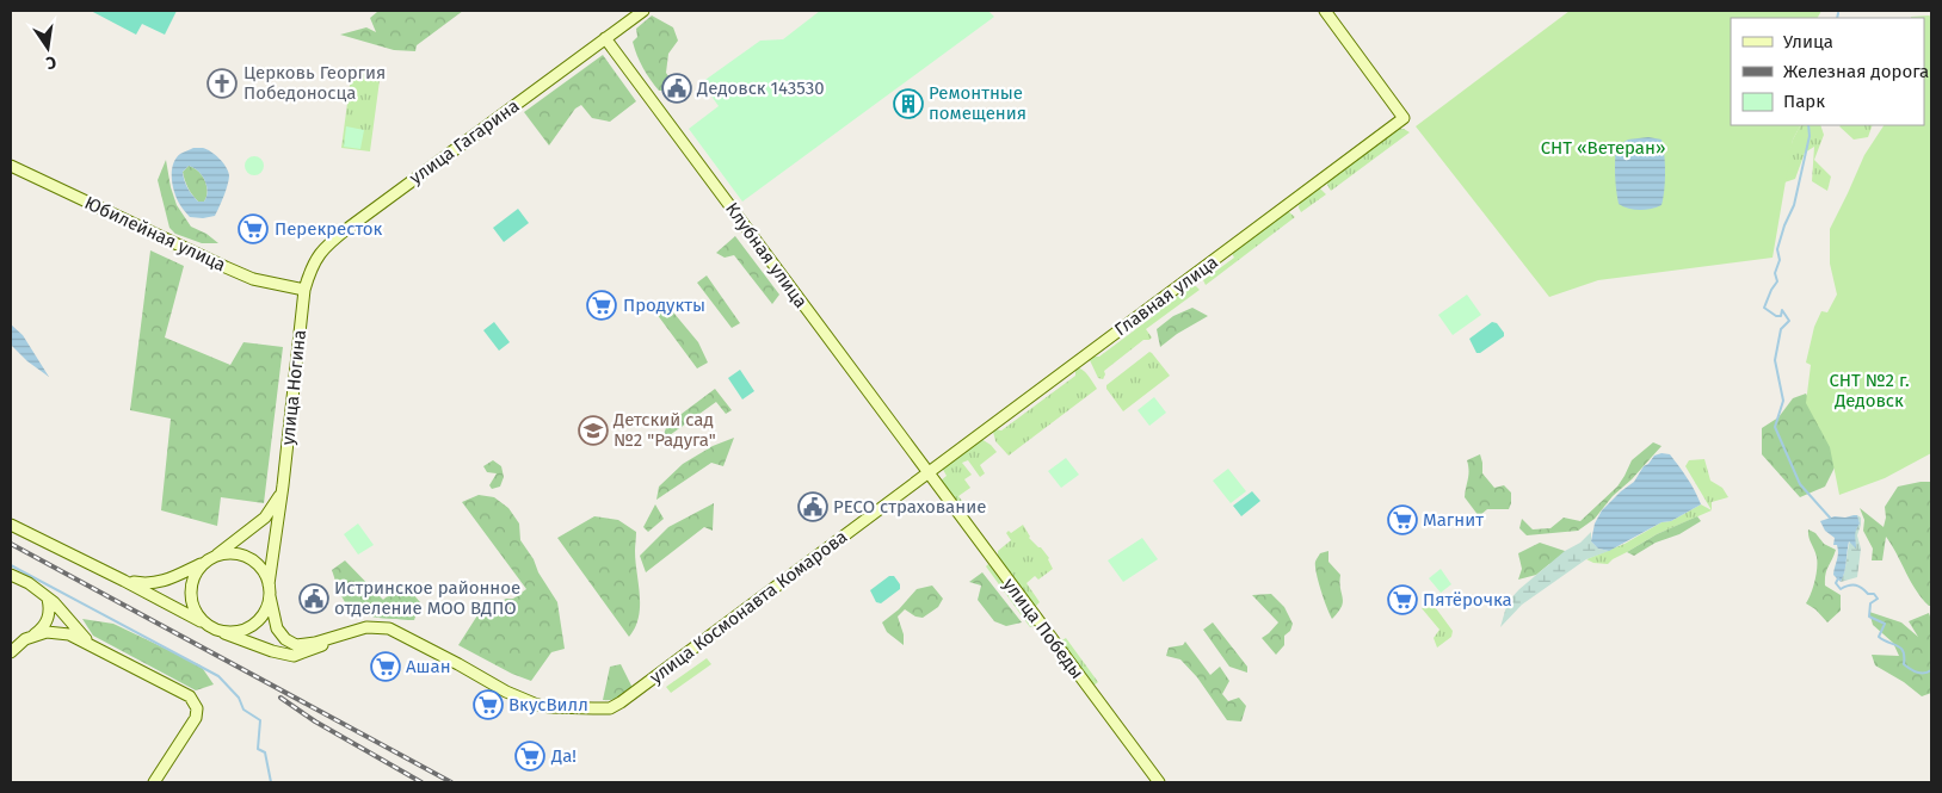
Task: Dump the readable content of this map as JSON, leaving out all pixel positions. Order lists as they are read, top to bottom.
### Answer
{
  "streets": {
    "street": [
      "улица Гагарина",
      "Юбилейная улица",
      "Клубная улица",
      "Главная улица",
      "улица Ногина",
      "улица Космонавта Комарова",
      "улица Победы"
    ]
  },
  "crossings": [
    ["улица Гагарина", "Юбилейная улица"],
    ["улица Гагарина", "Клубная улица"],
    ["улица Гагарина", "улица Ногина"],
    ["Юбилейная улица", "улица Ногина"],
    ["Клубная улица", "Главная улица"],
    ["Клубная улица", "улица Космонавта Комарова"],
    ["Клубная улица", "улица Победы"],
    ["Главная улица", "улица Космонавта Комарова"],
    ["Главная улица", "улица Победы"],
    ["улица Космонавта Комарова", "улица Победы"]
  ],
  "parks": ["СНТ «Ветеран»", "СНТ №2 г. Дедовск"],
  "places": {
    "church": ["Церковь Георгия Победоносца"],
    "public building": ["Дедовск 143530", "РЕСО страхование", "Истринское районное отделение МОО ВДПО"],
    "building": ["Ремонтные помещения"],
    "supermarket": [
      "Перекресток",
      "Продукты",
      "Магнит",
      "Пятёрочка",
      "Ашан",
      "ВкусВилл",
      "Да!"
    ],
    "school or university": ["Детский сад №2 \"Радуга\""]
  },
  "legend": ["Улица", "Железная дорога", "Парк"],
  "north": "bottom"
}
